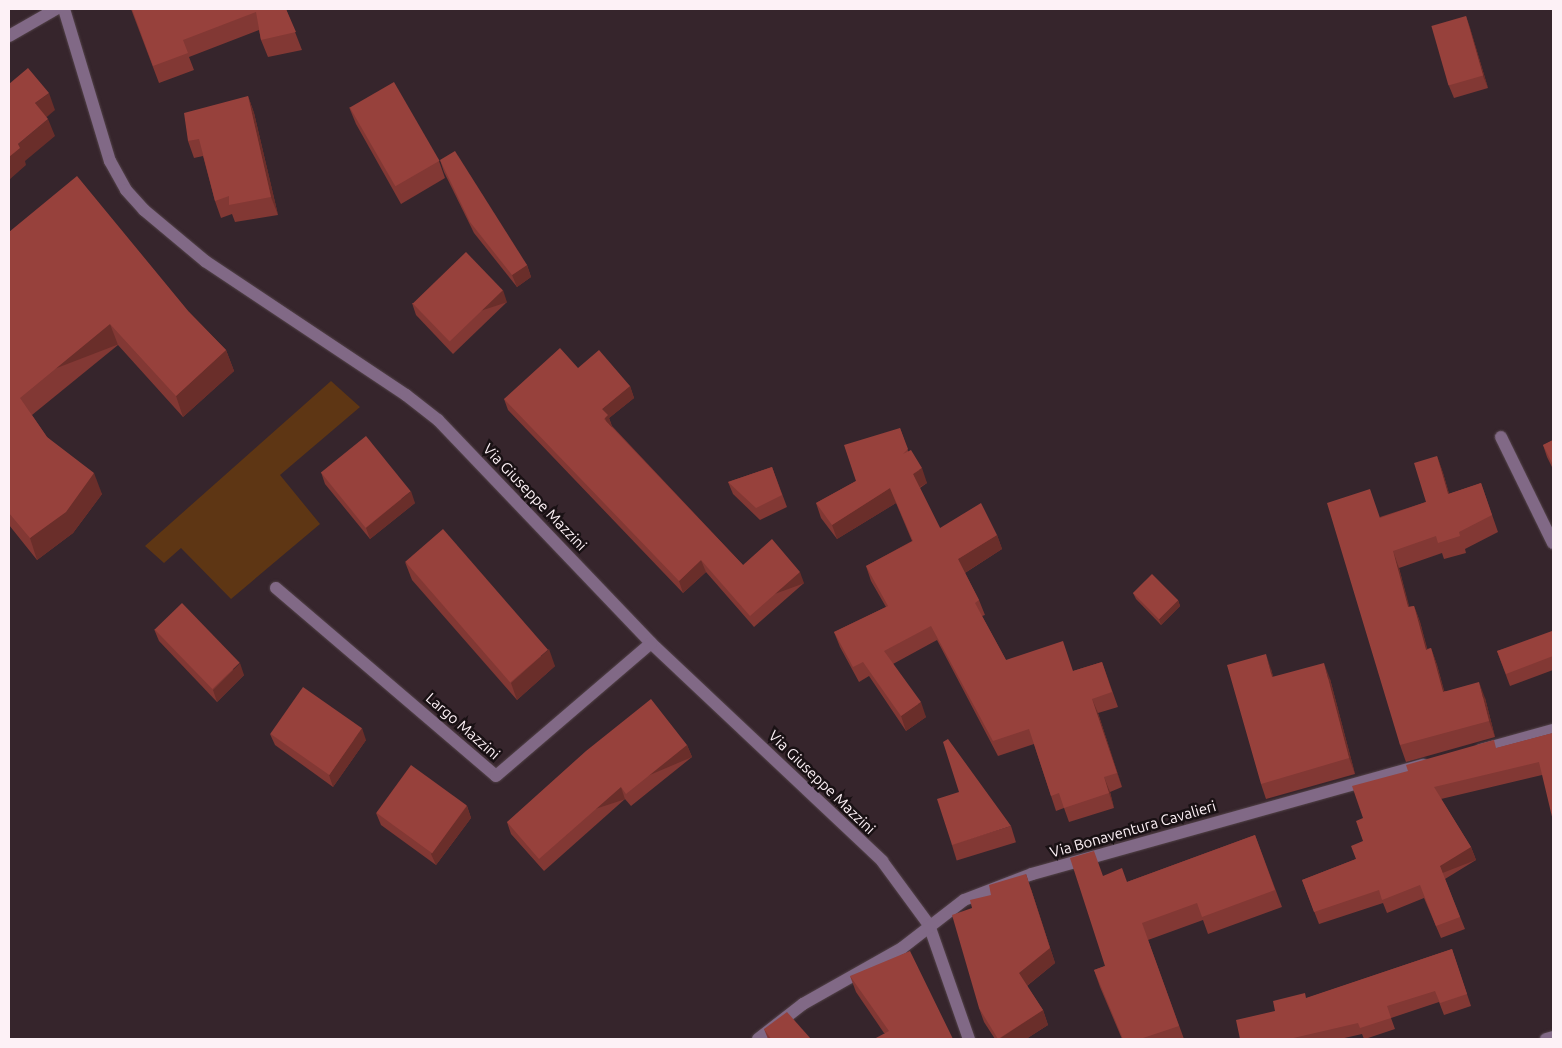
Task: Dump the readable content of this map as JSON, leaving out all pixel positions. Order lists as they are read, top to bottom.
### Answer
{
  "streets": {
    "street": ["Via Giuseppe Mazzini", "Largo Mazzini", "Via Bonaventura Cavalieri"]
  },
  "crossings": [
    ["Via Giuseppe Mazzini", "Largo Mazzini"],
    ["Via Giuseppe Mazzini", "Via Bonaventura Cavalieri"]
  ]
}
